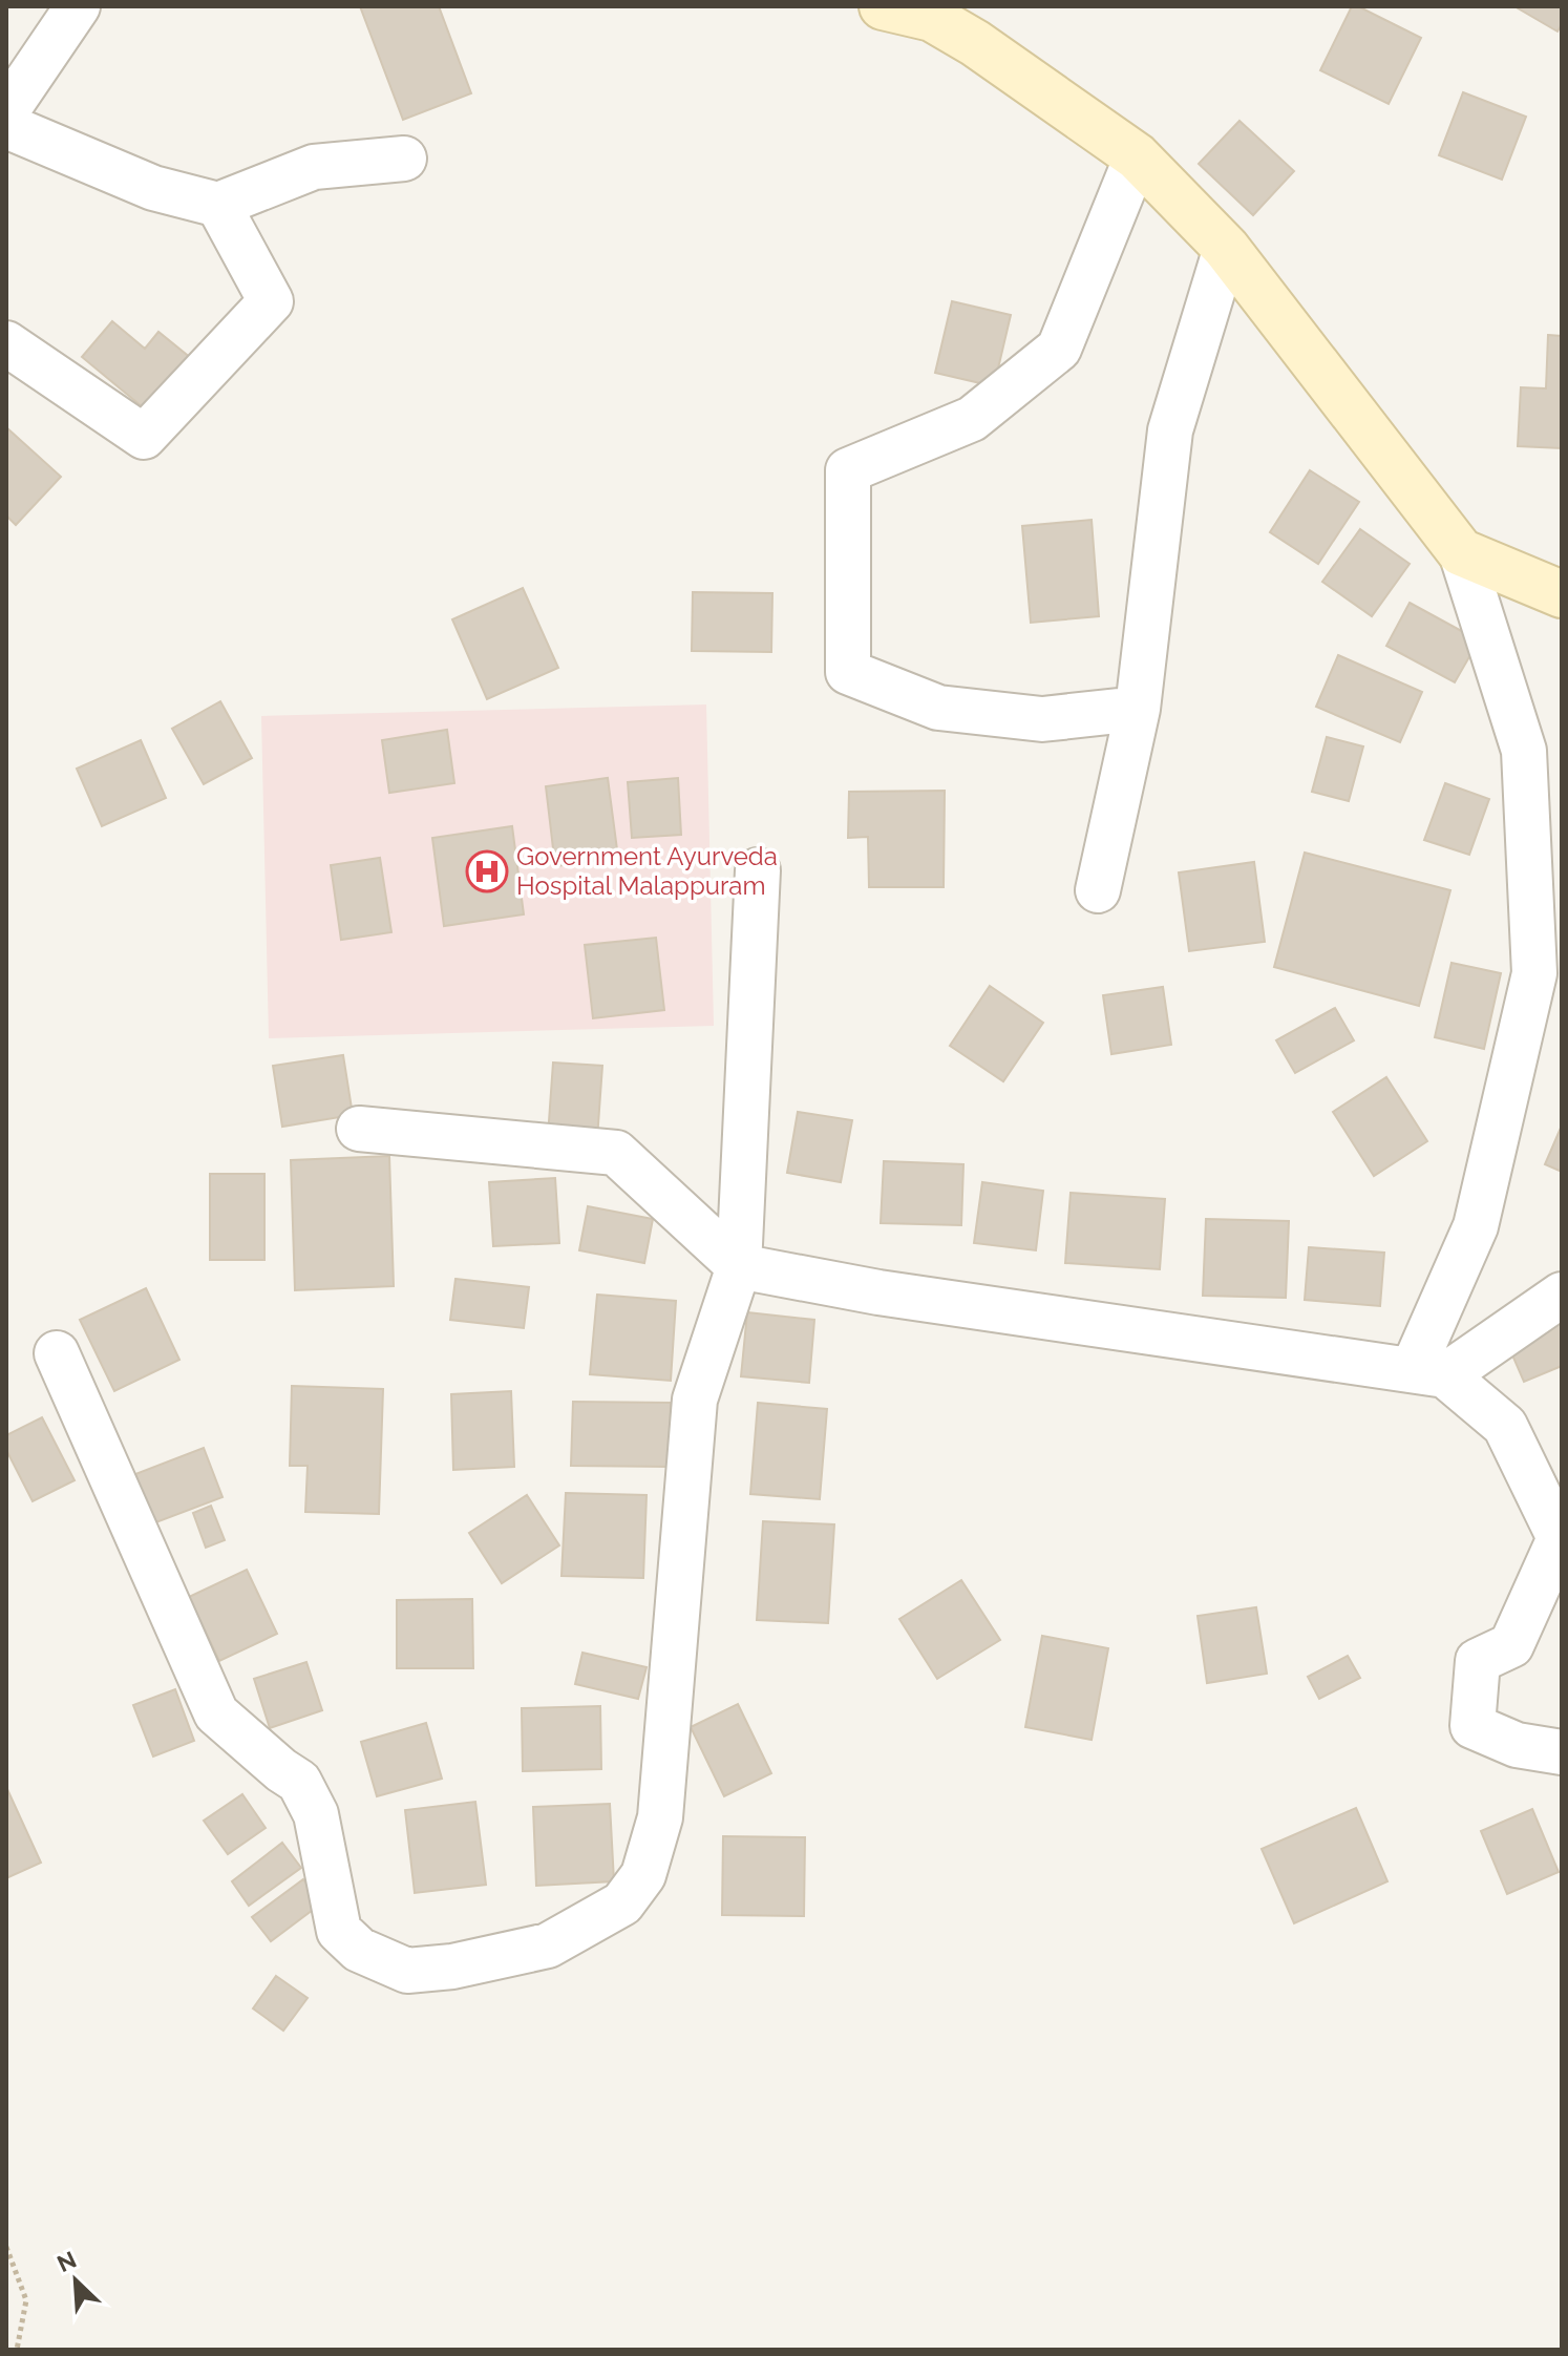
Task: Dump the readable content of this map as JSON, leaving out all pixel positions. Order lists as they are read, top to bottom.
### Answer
{
  "places": {
    "hospital": ["Government Ayurveda Hospital Malappuram"]
  },
  "north": "top left"
}
